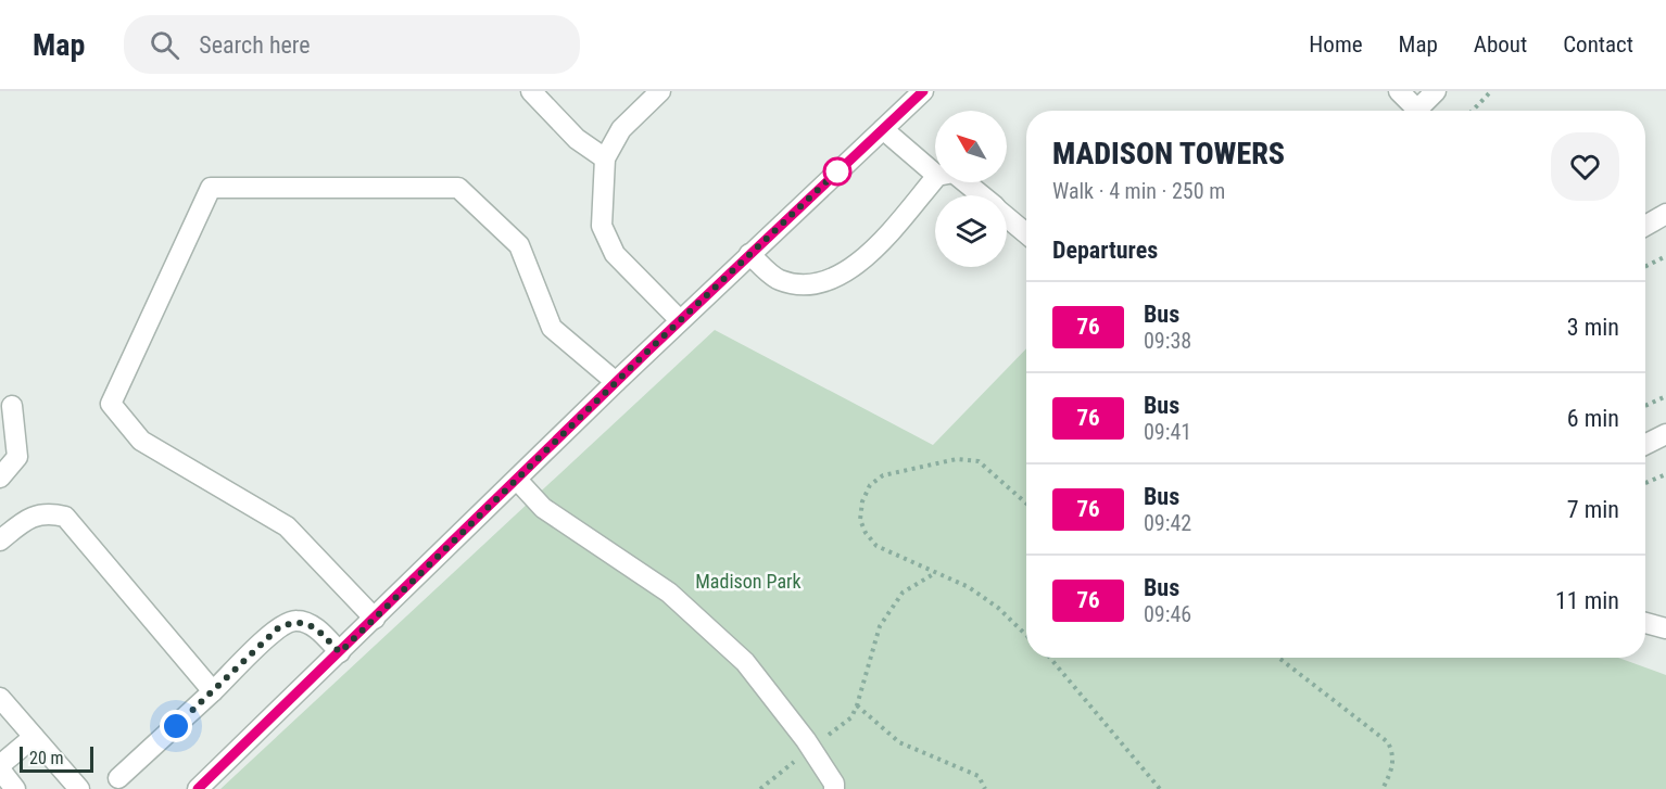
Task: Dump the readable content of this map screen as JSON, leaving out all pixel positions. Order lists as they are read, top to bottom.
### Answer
{
  "parks": ["Madison Park"],
  "lines": ["bus line 76"],
  "scale_bar": "20 m",
  "north": "top left",
  "page": {
    "header": "Map",
    "search": "Search here",
    "nav": [
      "Home",
      "Map",
      "About",
      "Contact"
    ],
    "heading": [
      ["MADISON TOWERS", "Walk · 4 min · 250 m"],
      "Departures"
    ],
    "list": [
      {
        "mark": "76",
        "name": "Bus",
        "note": "09:38",
        "value": "3 min"
      },
      {
        "mark": "76",
        "name": "Bus",
        "note": "09:41",
        "value": "6 min"
      },
      {
        "mark": "76",
        "name": "Bus",
        "note": "09:42",
        "value": "7 min"
      },
      {
        "mark": "76",
        "name": "Bus",
        "note": "09:46",
        "value": "11 min"
      }
    ],
    "scale": "20 m"
  }
}
